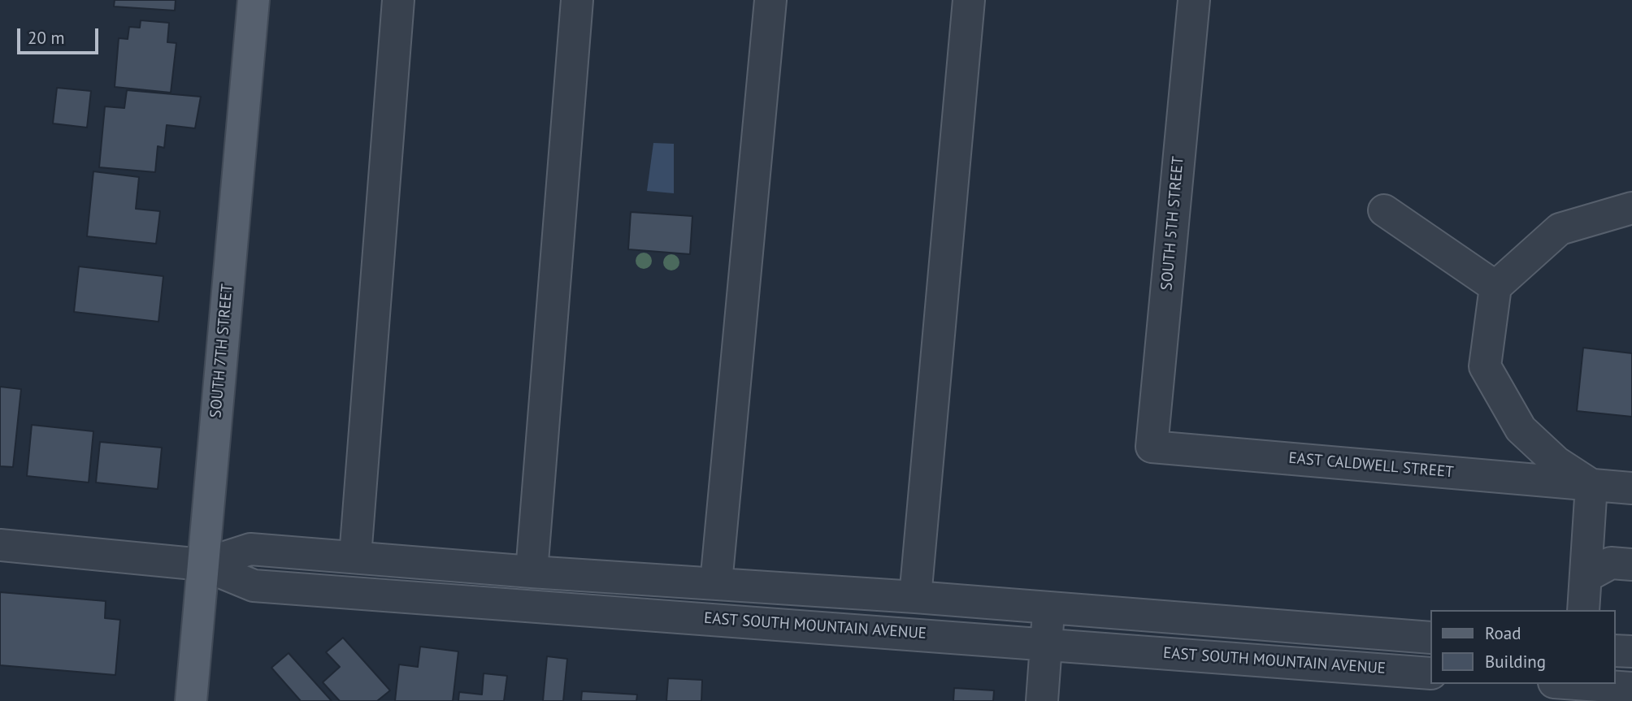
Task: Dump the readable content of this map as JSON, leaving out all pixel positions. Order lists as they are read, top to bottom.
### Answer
{
  "streets": {
    "main road": ["SOUTH 7TH STREET"],
    "street": ["SOUTH 5TH STREET", "EAST CALDWELL STREET", "EAST SOUTH MOUNTAIN AVENUE"]
  },
  "crossings": [
    ["SOUTH 5TH STREET", "EAST CALDWELL STREET"],
    ["SOUTH 7TH STREET", "EAST SOUTH MOUNTAIN AVENUE"]
  ],
  "legend": ["Road", "Building"],
  "scale_bar": "20 m"
}
